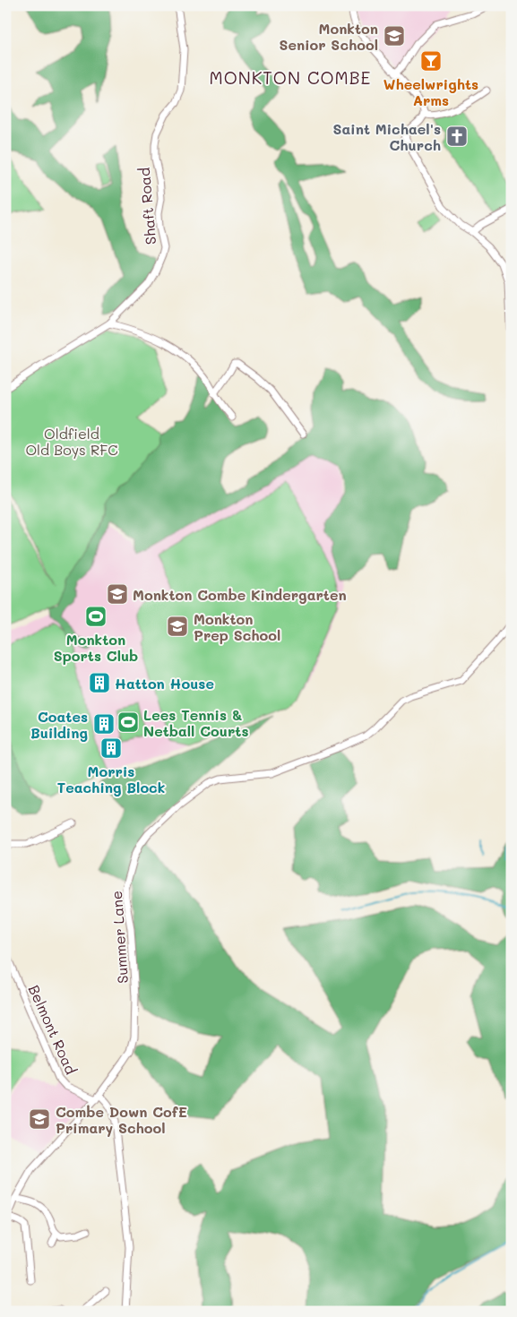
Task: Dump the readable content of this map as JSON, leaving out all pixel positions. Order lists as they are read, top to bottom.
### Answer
{
  "streets": {
    "street": ["Shaft Road", "Summer Lane", "Belmont Road"]
  },
  "crossings": [
    ["Summer Lane", "Belmont Road"]
  ],
  "districts": ["MONKTON COMBE"],
  "parks": ["Oldfield Old Boys RFC"],
  "places": {
    "school or university": [
      "Monkton Senior School",
      "Monkton Combe Kindergarten",
      "Monkton Prep School",
      "Combe Down CofE Primary School"
    ],
    "bar": ["Wheelwrights Arms"],
    "church": ["Saint Michael's Church"],
    "sports": ["Monkton Sports Club", "Lees Tennis & Netball Courts"],
    "building": ["Hatton House", "Coates Building", "Morris Teaching Block"]
  }
}
